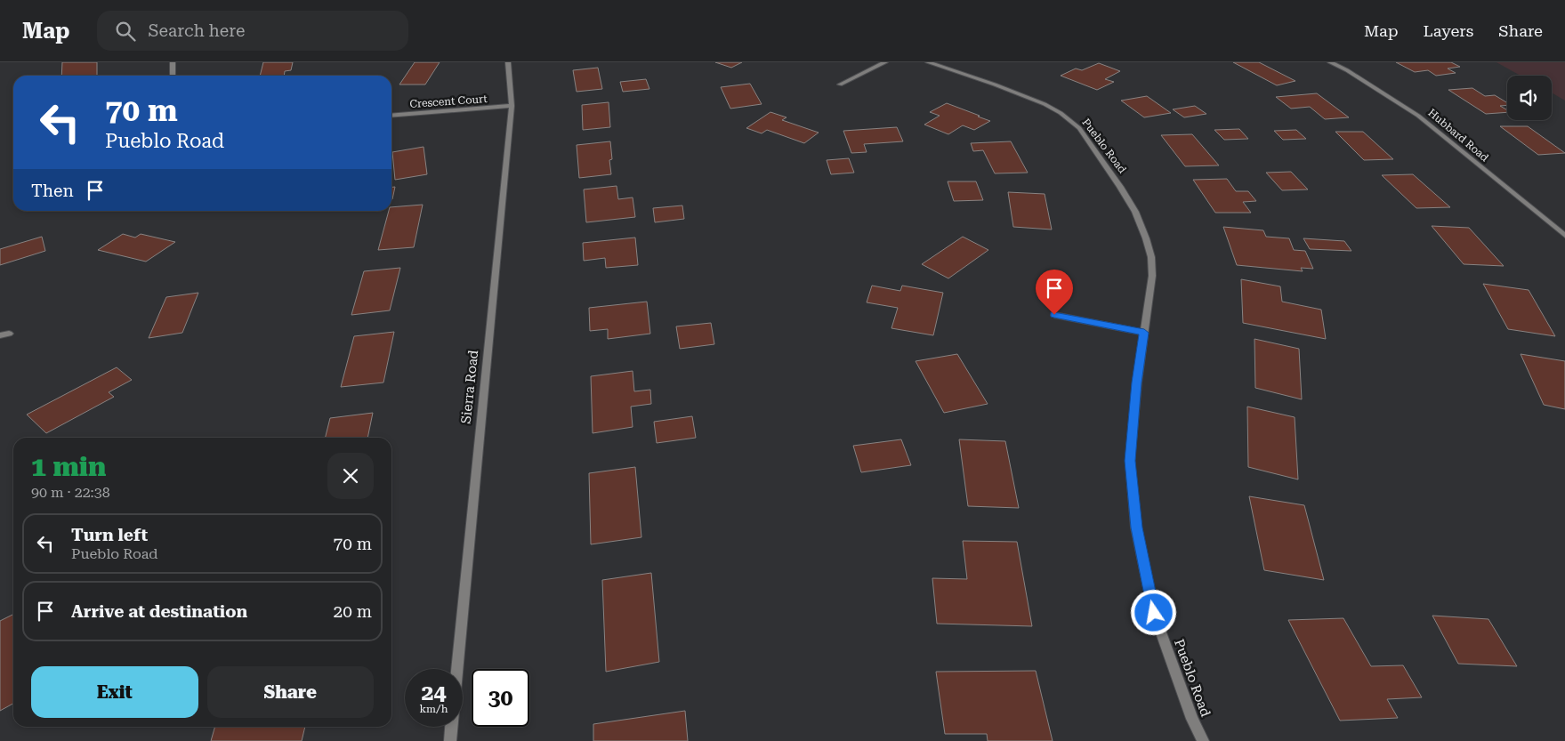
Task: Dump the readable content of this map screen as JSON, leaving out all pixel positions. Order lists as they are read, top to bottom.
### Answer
{
  "streets": {
    "street": [
      "Crescent Court",
      "Hubbard Road",
      "Pueblo Road",
      "Sierra Road"
    ]
  },
  "crossings": [
    ["Crescent Court", "Sierra Road"]
  ],
  "page": {
    "header": "Map",
    "search": "Search here",
    "nav": ["Map", "Layers", "Share"],
    "turn": ["70 m", "Pueblo Road"],
    "then": "Then",
    "heading": ["1 min", "90 m · 22:38"],
    "list": [
      {
        "name": "Turn left",
        "note": "Pueblo Road",
        "value": "70 m"
      },
      {
        "name": "Arrive at destination",
        "value": "20 m"
      }
    ],
    "buttons": ["Exit", "Share"],
    "speed": "24 km/h",
    "limit": "30"
  }
}
